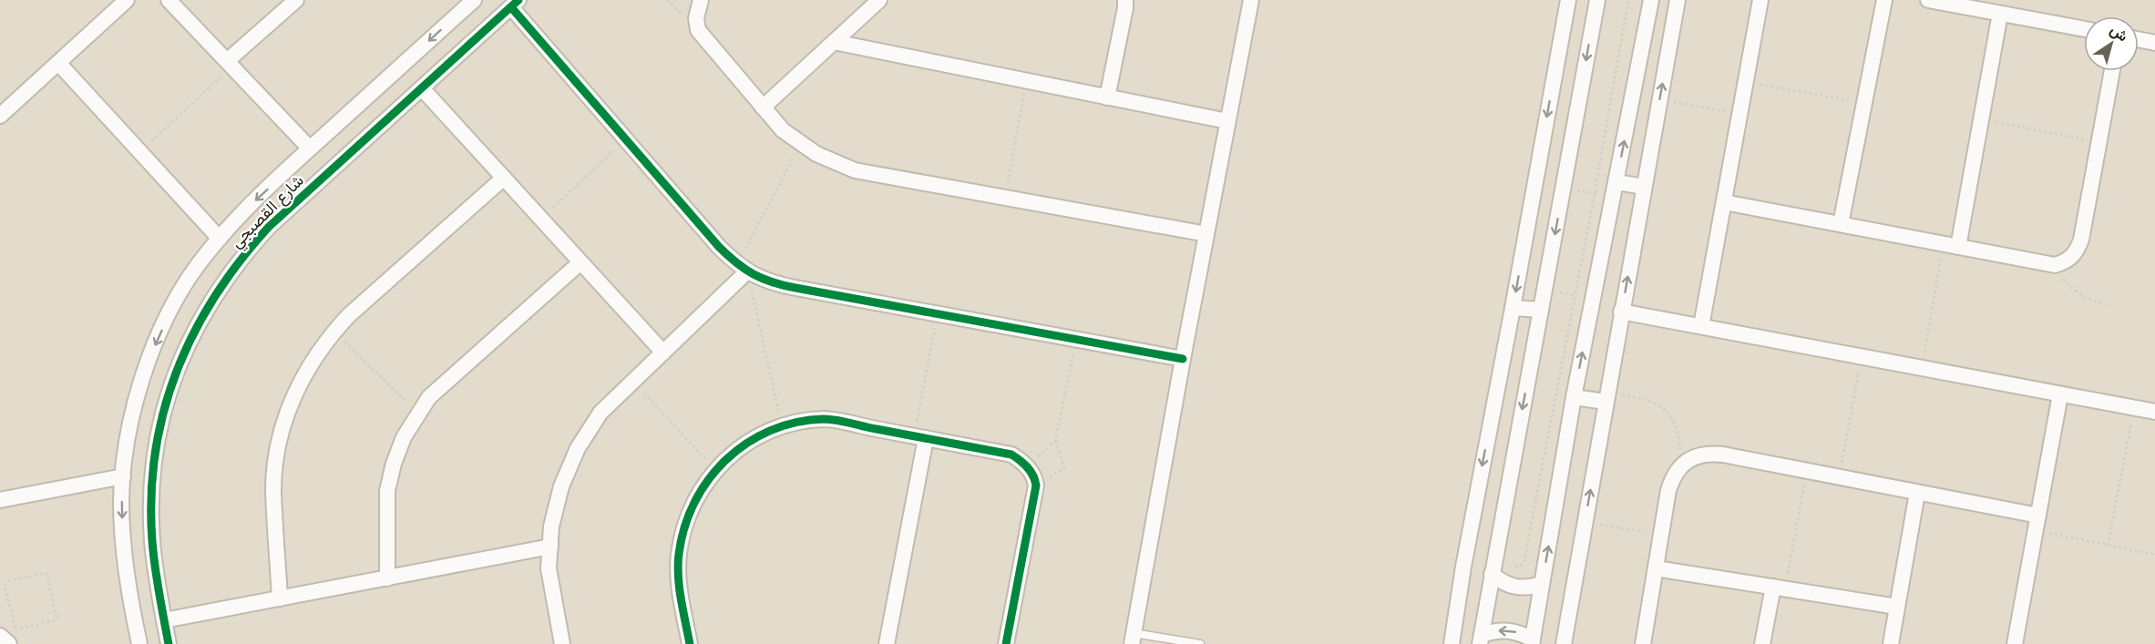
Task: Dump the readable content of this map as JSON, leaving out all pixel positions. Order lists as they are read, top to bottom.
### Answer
{
  "streets": {
    "street": ["شارع القصبجي"]
  },
  "north": "top right"
}
